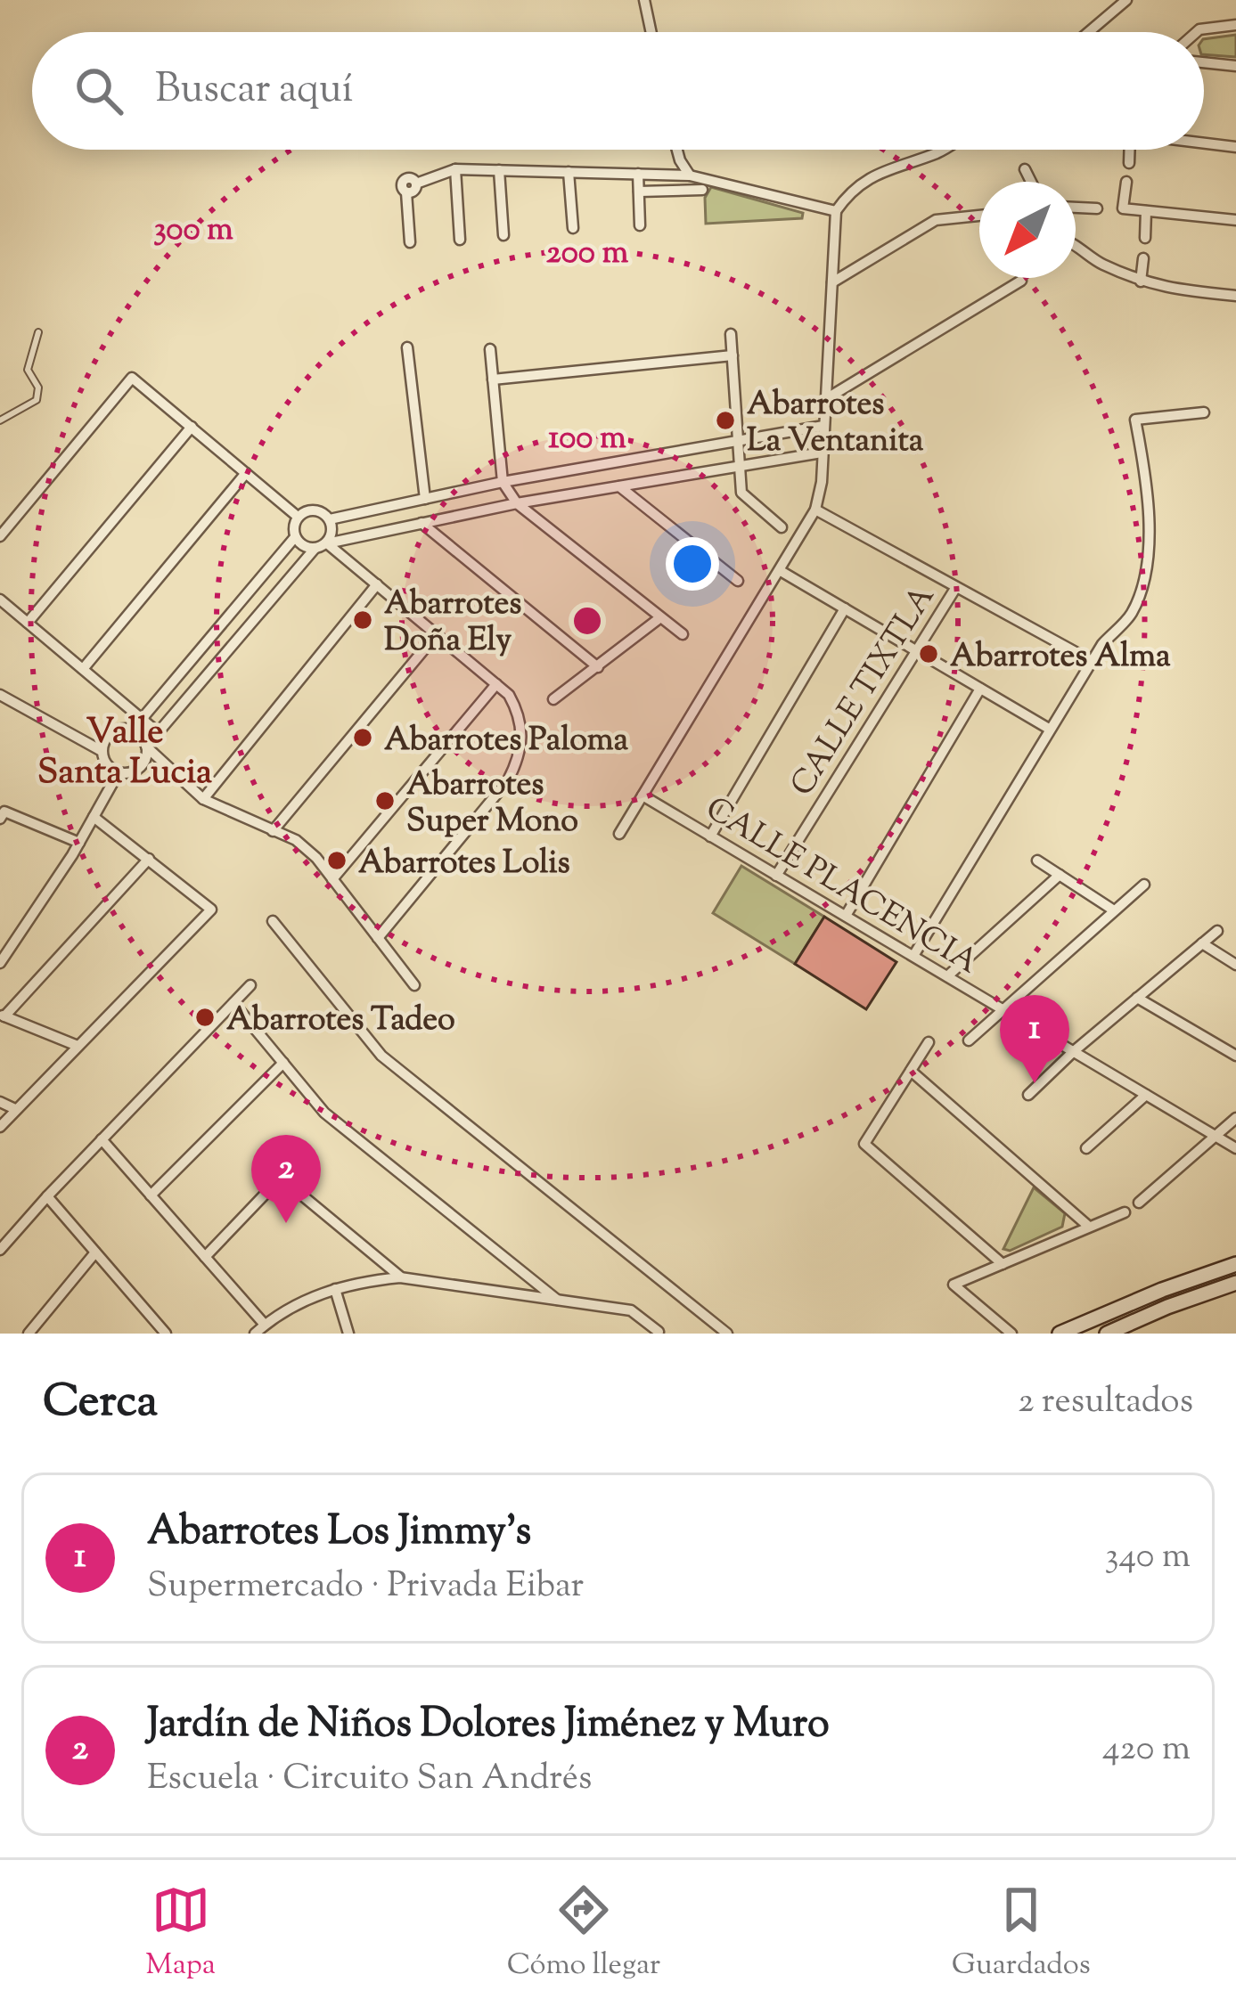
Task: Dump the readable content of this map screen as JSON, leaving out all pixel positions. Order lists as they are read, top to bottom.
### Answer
{
  "streets": {
    "street": ["CALLE TIXTLA", "CALLE PLACENCIA"]
  },
  "crossings": [
    ["CALLE TIXTLA", "CALLE PLACENCIA"]
  ],
  "districts": ["Valle Santa Lucia"],
  "places": [
    "Abarrotes La Ventanita",
    "Abarrotes Doña Ely",
    "Abarrotes Alma",
    "Abarrotes Paloma",
    "Abarrotes Super Mono",
    "Abarrotes Lolis",
    "Abarrotes Tadeo"
  ],
  "north": "bottom left",
  "page": {
    "search": "Buscar aquí",
    "pins": ["1", "2"],
    "heading": ["Cerca", "2 resultados"],
    "list": [
      {
        "mark": "1",
        "name": "Abarrotes Los Jimmy's",
        "note": "Supermercado · Privada Eibar",
        "value": "340 m"
      },
      {
        "mark": "2",
        "name": "Jardín de Niños Dolores Jiménez y Muro",
        "note": "Escuela · Circuito San Andrés",
        "value": "420 m"
      }
    ],
    "nav": ["Mapa", "Cómo llegar", "Guardados"]
  },
  "rings": ["300 m", "200 m", "100 m"]
}
